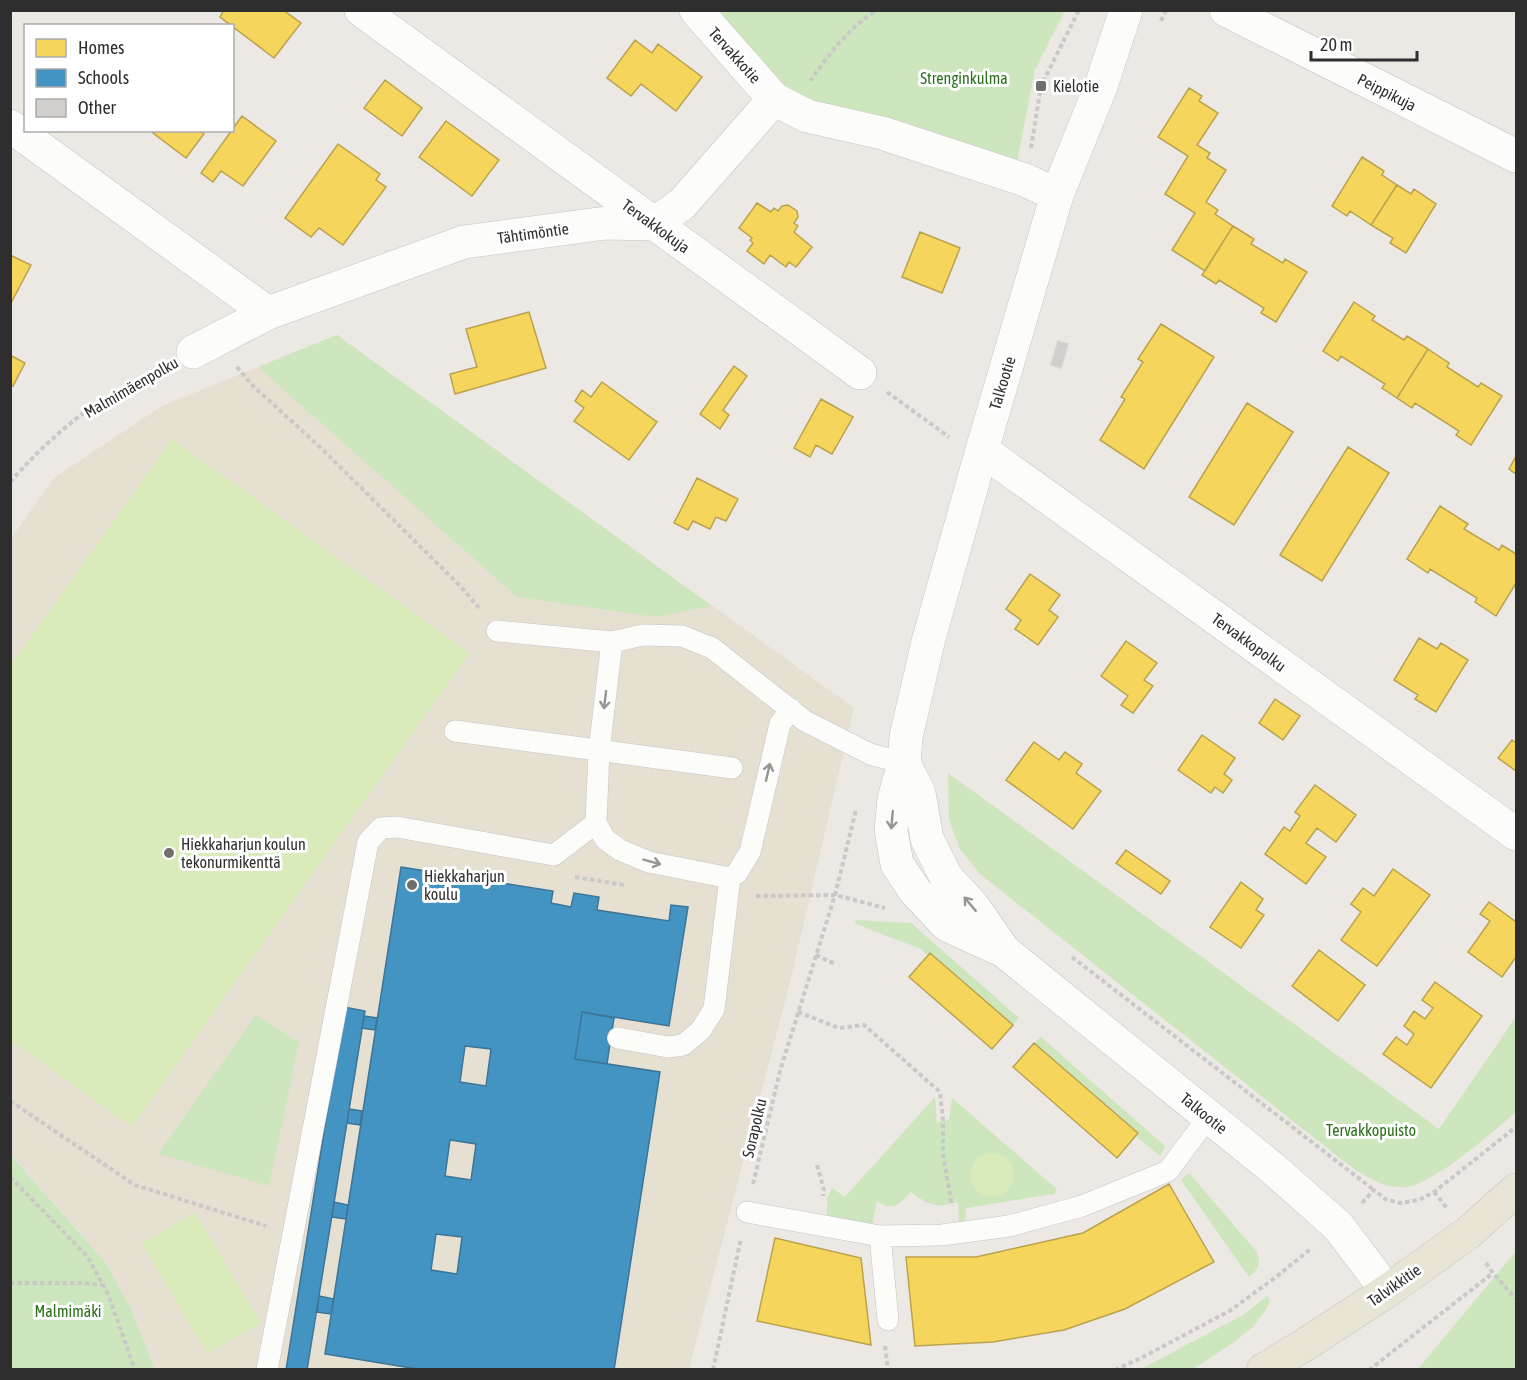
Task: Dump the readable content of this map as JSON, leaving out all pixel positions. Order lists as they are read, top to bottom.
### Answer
{
  "streets": {
    "main road": ["Talvikkitie"],
    "street": [
      "Tervakkotie",
      "Peippikuja",
      "Tervakkokuja",
      "Tähtimöntie",
      "Talkootie",
      "Tervakkopolku"
    ],
    "path": ["Malmimäenpolku", "Sorapolku"]
  },
  "crossings": [
    ["Tervakkokuja", "Tähtimöntie"],
    ["Talkootie", "Tervakkopolku"],
    ["Talkootie", "Talvikkitie"]
  ],
  "parks": ["Strenginkulma", "Tervakkopuisto", "Malmimäki"],
  "places": {
    "transit": ["Kielotie"],
    "other": ["Hiekkaharjun koulun tekonurmikenttä", "Hiekkaharjun koulu"]
  },
  "legend": ["Homes", "Schools", "Other"],
  "scale_bar": "20 m"
}
